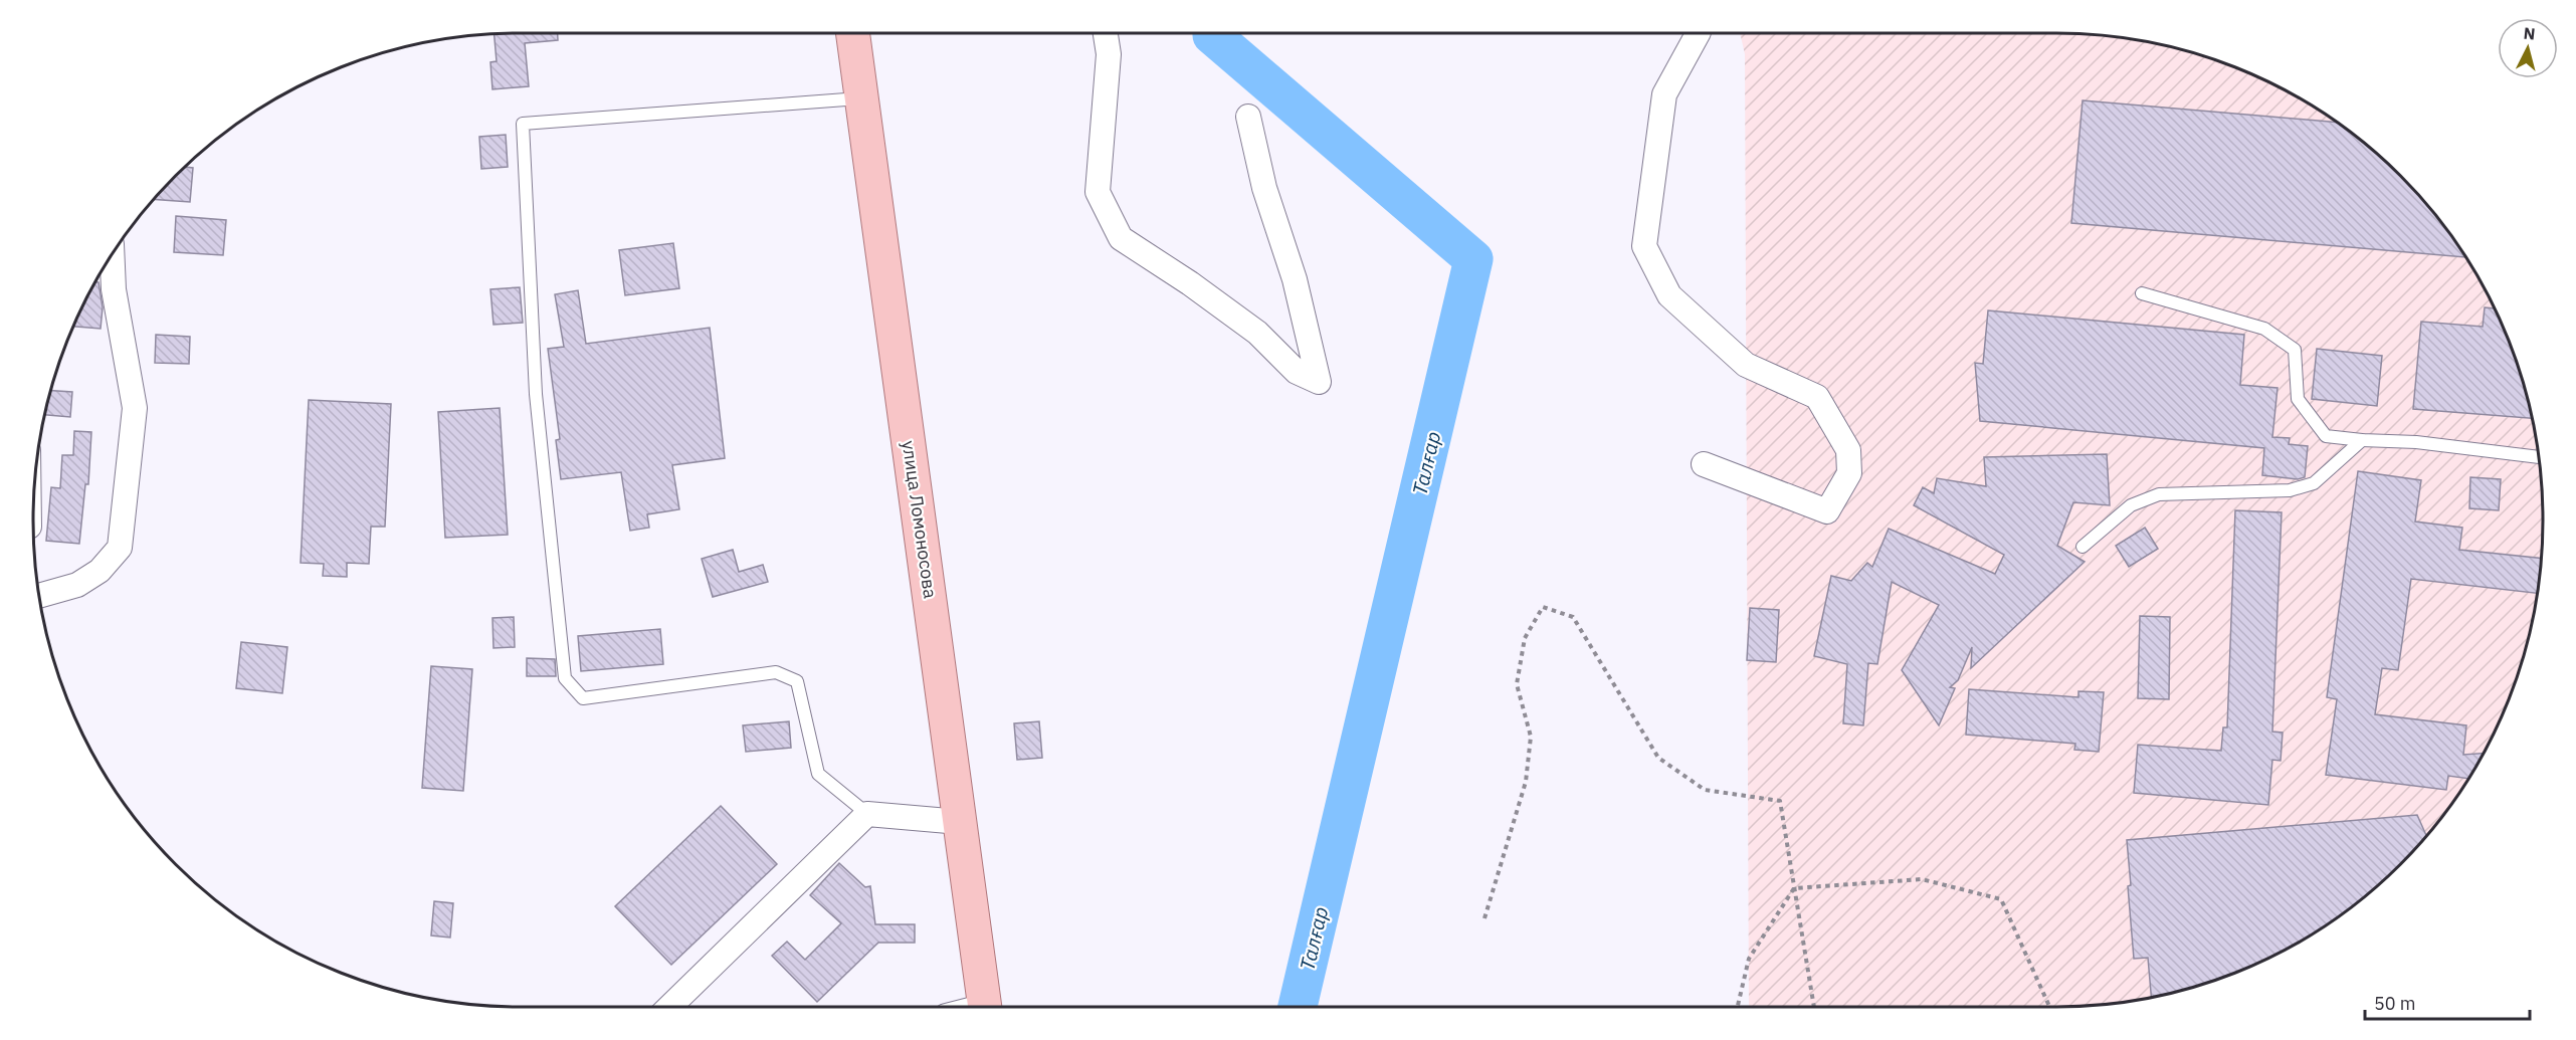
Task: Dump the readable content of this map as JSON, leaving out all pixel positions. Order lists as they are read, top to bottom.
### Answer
{
  "streets": {
    "main road": ["улица Ломоносова"]
  },
  "water": ["Талғар"],
  "scale_bar": "50 m",
  "north": "top"
}
